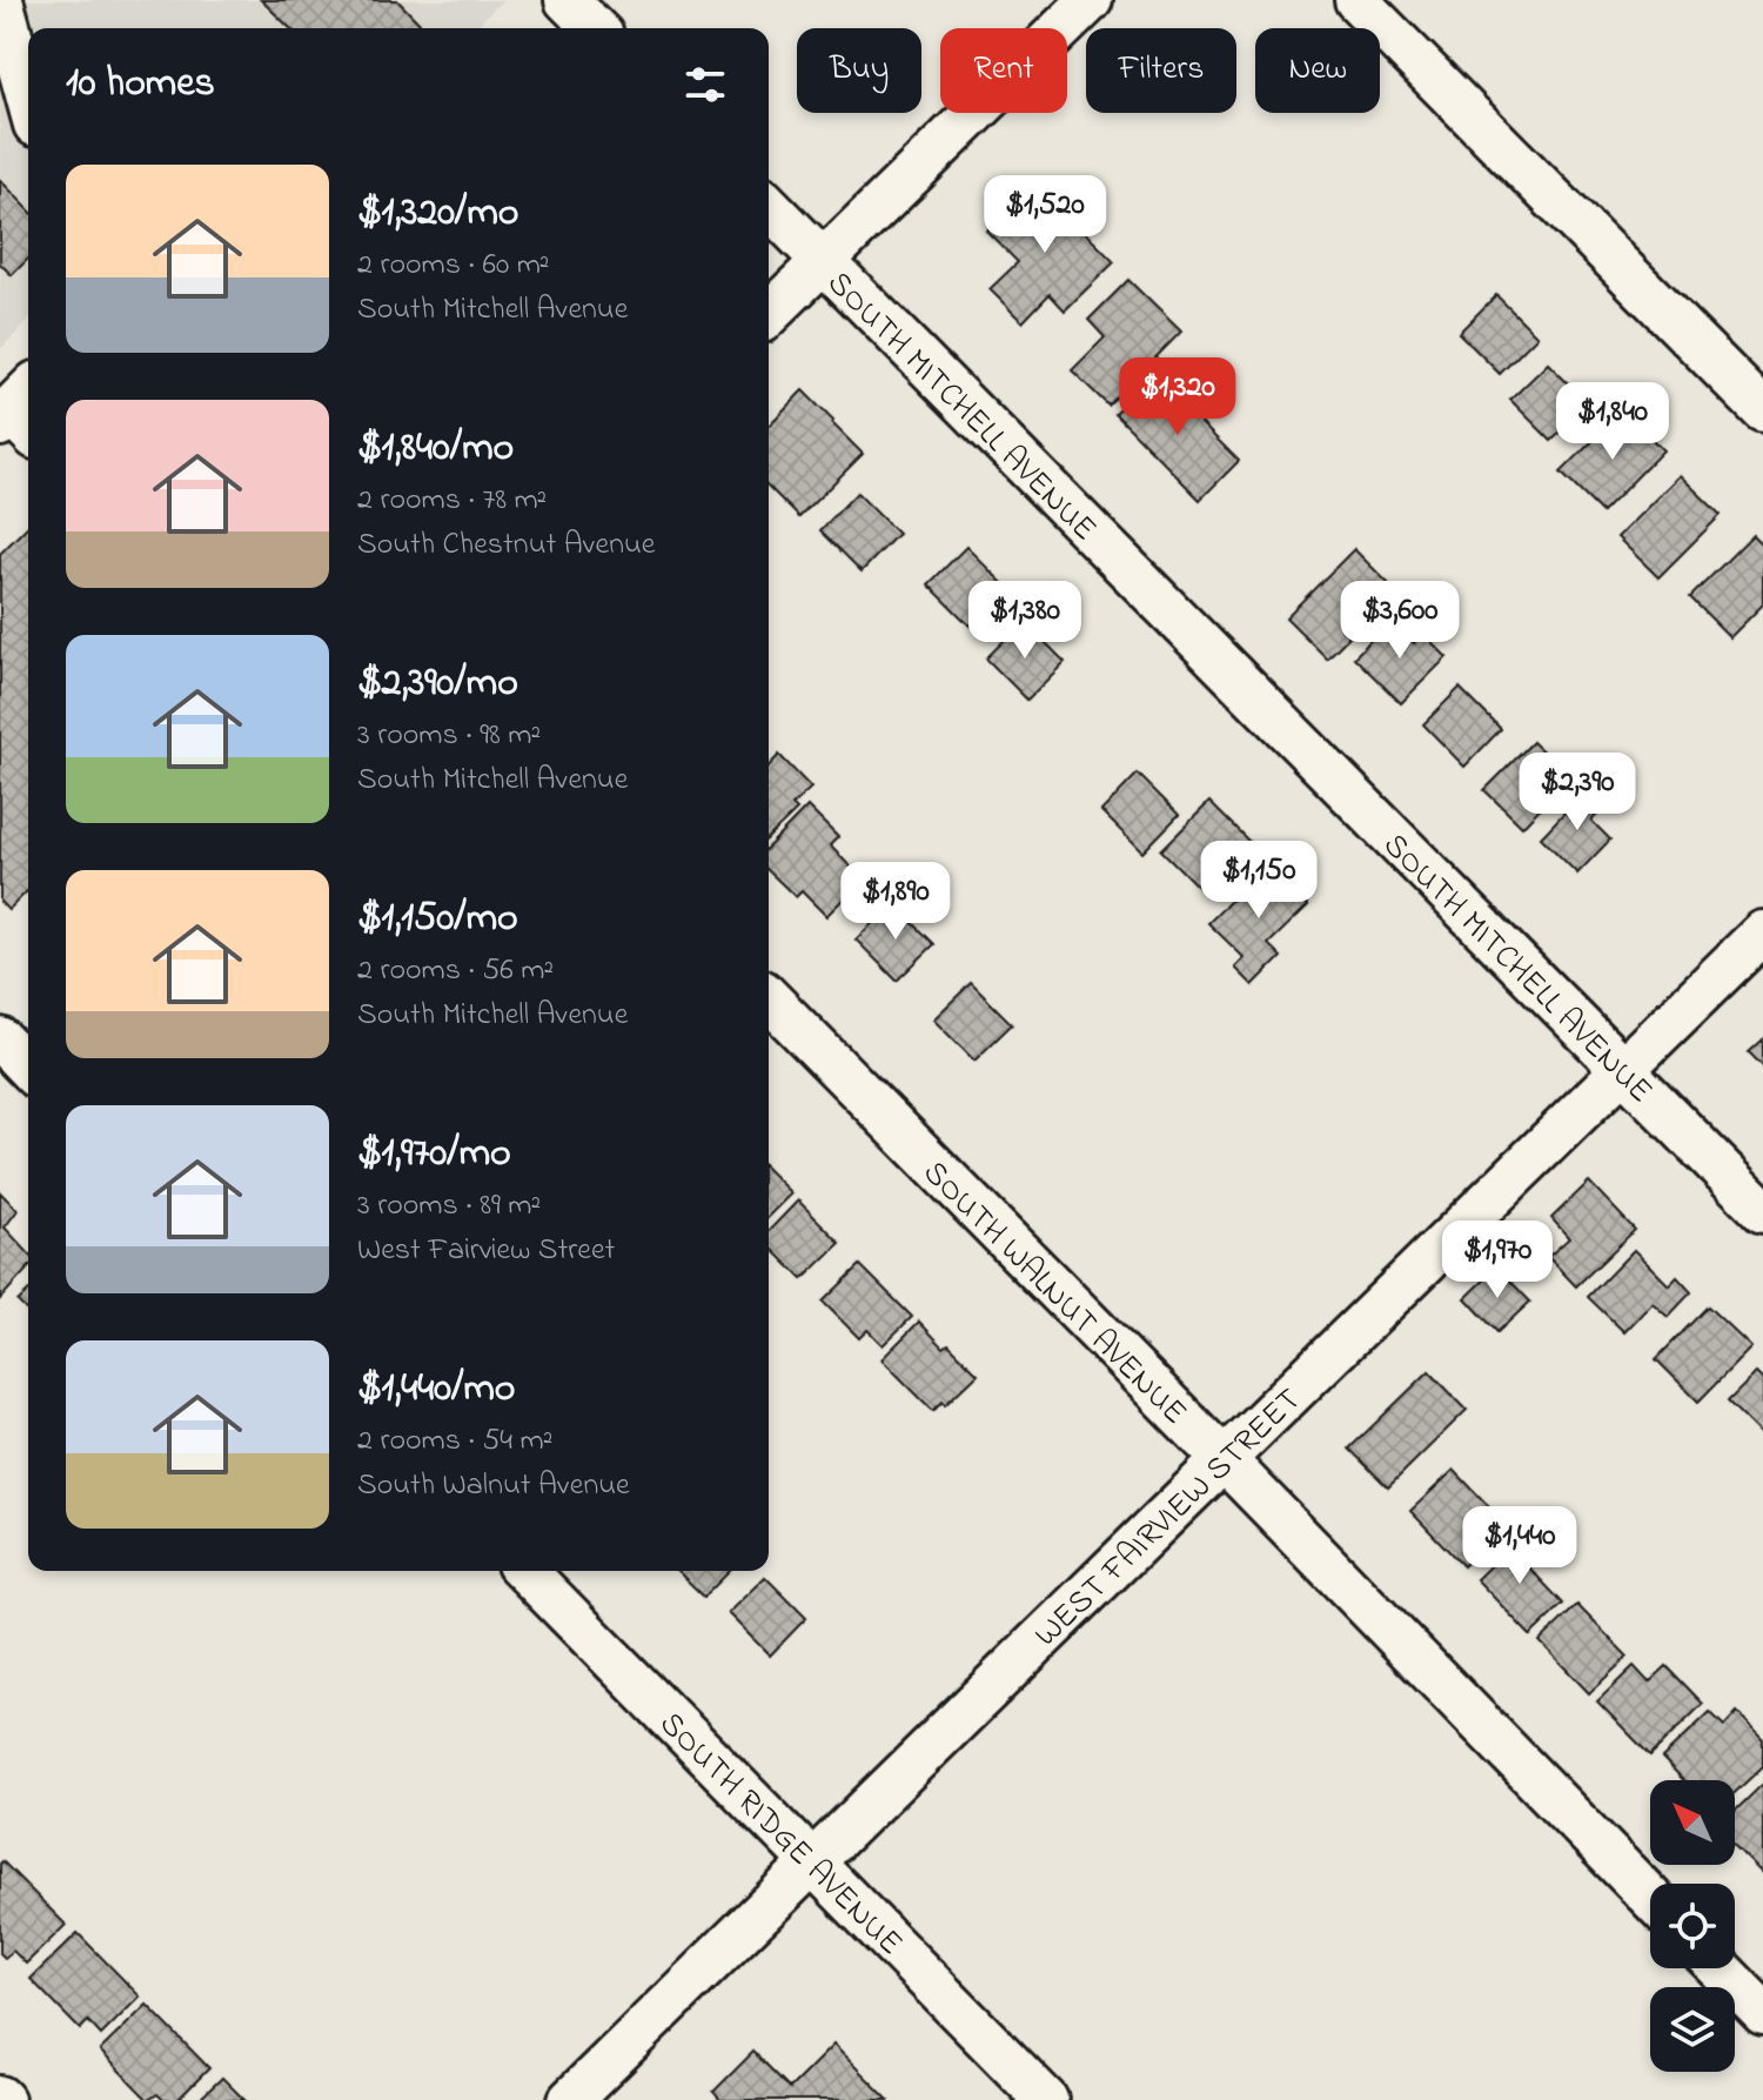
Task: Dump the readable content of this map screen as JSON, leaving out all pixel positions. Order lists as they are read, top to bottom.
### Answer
{
  "streets": {
    "street": [
      "SOUTH MITCHELL AVENUE",
      "SOUTH WALNUT AVENUE",
      "WEST FAIRVIEW STREET",
      "SOUTH RIDGE AVENUE"
    ]
  },
  "crossings": [
    ["SOUTH MITCHELL AVENUE", "WEST FAIRVIEW STREET"],
    ["SOUTH WALNUT AVENUE", "WEST FAIRVIEW STREET"],
    ["WEST FAIRVIEW STREET", "SOUTH RIDGE AVENUE"]
  ],
  "north": "top left",
  "page": {
    "chip": [
      "Buy",
      "Rent",
      "Filters",
      "New"
    ],
    "heading": "10 homes",
    "list": [
      {
        "name": "$1,320/mo",
        "note": "2 rooms · 60 m² · South Mitchell Avenue"
      },
      {
        "name": "$1,840/mo",
        "note": "2 rooms · 78 m² · South Chestnut Avenue"
      },
      {
        "name": "$2,390/mo",
        "note": "3 rooms · 98 m² · South Mitchell Avenue"
      },
      {
        "name": "$1,150/mo",
        "note": "2 rooms · 56 m² · South Mitchell Avenue"
      },
      {
        "name": "$1,970/mo",
        "note": "3 rooms · 89 m² · West Fairview Street"
      },
      {
        "name": "$1,440/mo",
        "note": "2 rooms · 54 m² · South Walnut Avenue"
      }
    ],
    "price": [
      "$1,520",
      "$1,320",
      "$1,840",
      "$1,380",
      "$3,600",
      "$2,390",
      "$1,150",
      "$1,890",
      "$1,970",
      "$1,440"
    ]
  }
}
